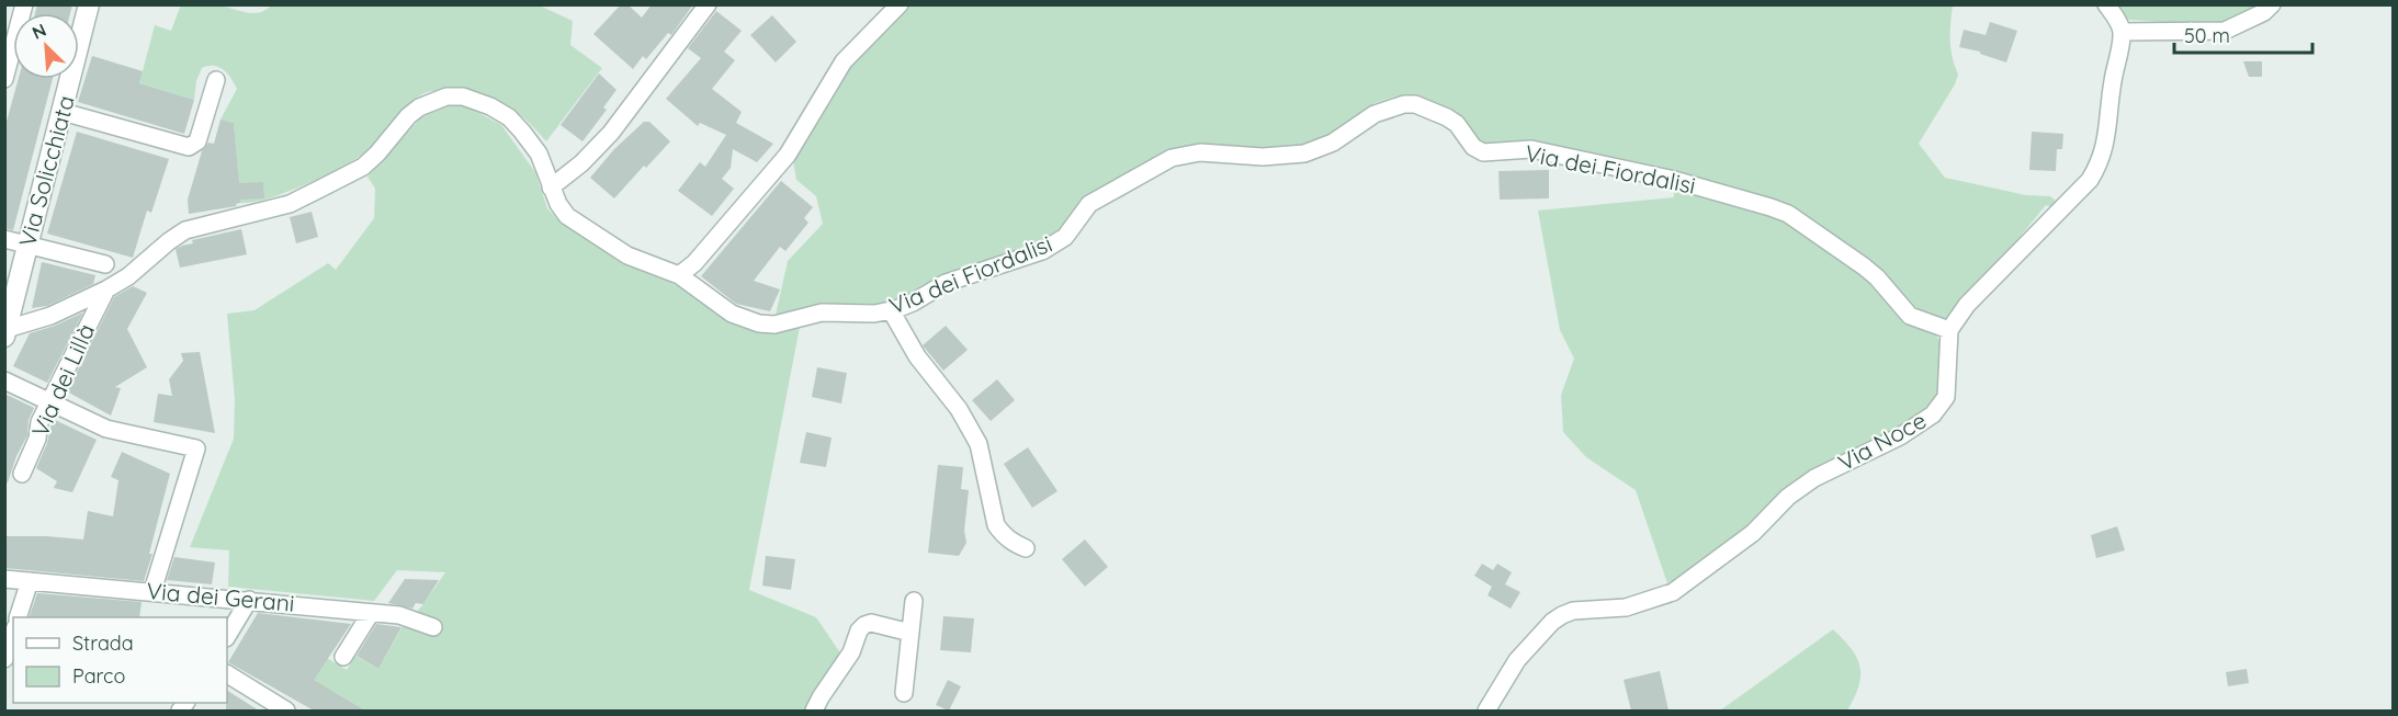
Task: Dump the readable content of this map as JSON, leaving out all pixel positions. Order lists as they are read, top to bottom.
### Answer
{
  "streets": {
    "street": [
      "Via dei Fiordalisi",
      "Via Solicchiata",
      "Via dei Lillà",
      "Via Noce",
      "Via dei Gerani"
    ]
  },
  "crossings": [
    ["Via dei Fiordalisi", "Via Solicchiata"],
    ["Via dei Fiordalisi", "Via dei Lillà"],
    ["Via dei Fiordalisi", "Via Noce"]
  ],
  "legend": ["Strada", "Parco"],
  "scale_bar": "50 m",
  "north": "top left"
}
